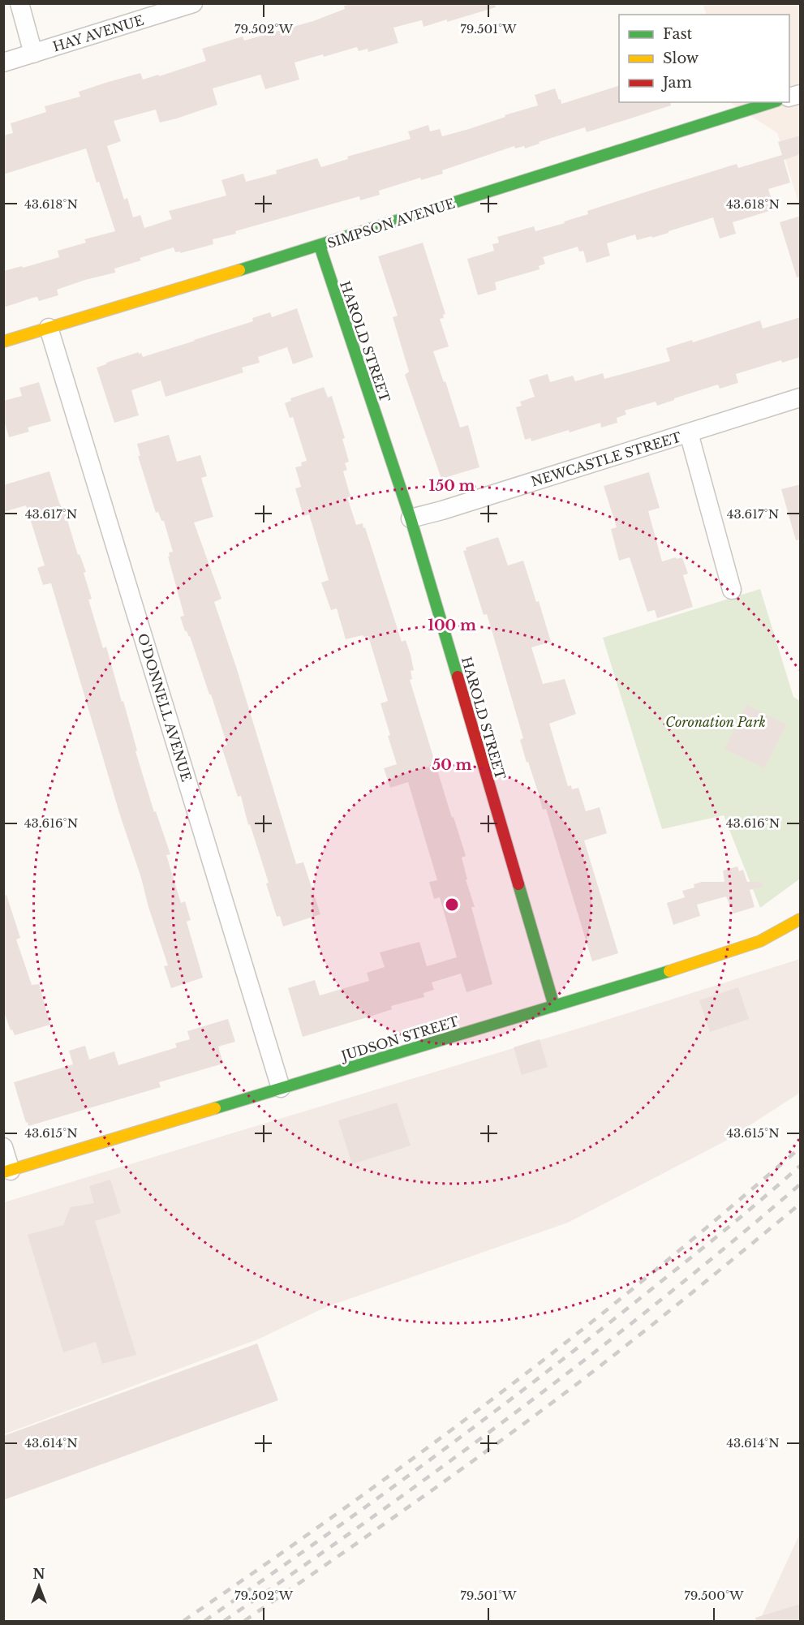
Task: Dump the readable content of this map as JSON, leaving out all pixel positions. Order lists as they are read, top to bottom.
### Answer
{
  "streets": {
    "street": [
      "HAY AVENUE",
      "SIMPSON AVENUE",
      "HAROLD STREET",
      "NEWCASTLE STREET",
      "O'DONNELL AVENUE",
      "JUDSON STREET"
    ]
  },
  "crossings": [
    ["SIMPSON AVENUE", "HAROLD STREET"],
    ["SIMPSON AVENUE", "O'DONNELL AVENUE"],
    ["HAROLD STREET", "NEWCASTLE STREET"],
    ["HAROLD STREET", "JUDSON STREET"],
    ["O'DONNELL AVENUE", "JUDSON STREET"]
  ],
  "parks": ["Coronation Park"],
  "legend": ["Fast", "Slow", "Jam"],
  "north": "top",
  "coordinates": [
    "79.502°W",
    "79.501°W",
    "43.618°N",
    "43.617°N",
    "43.616°N",
    "43.615°N",
    "43.614°N",
    "79.500°W"
  ],
  "rings": ["150 m", "100 m", "50 m"]
}
